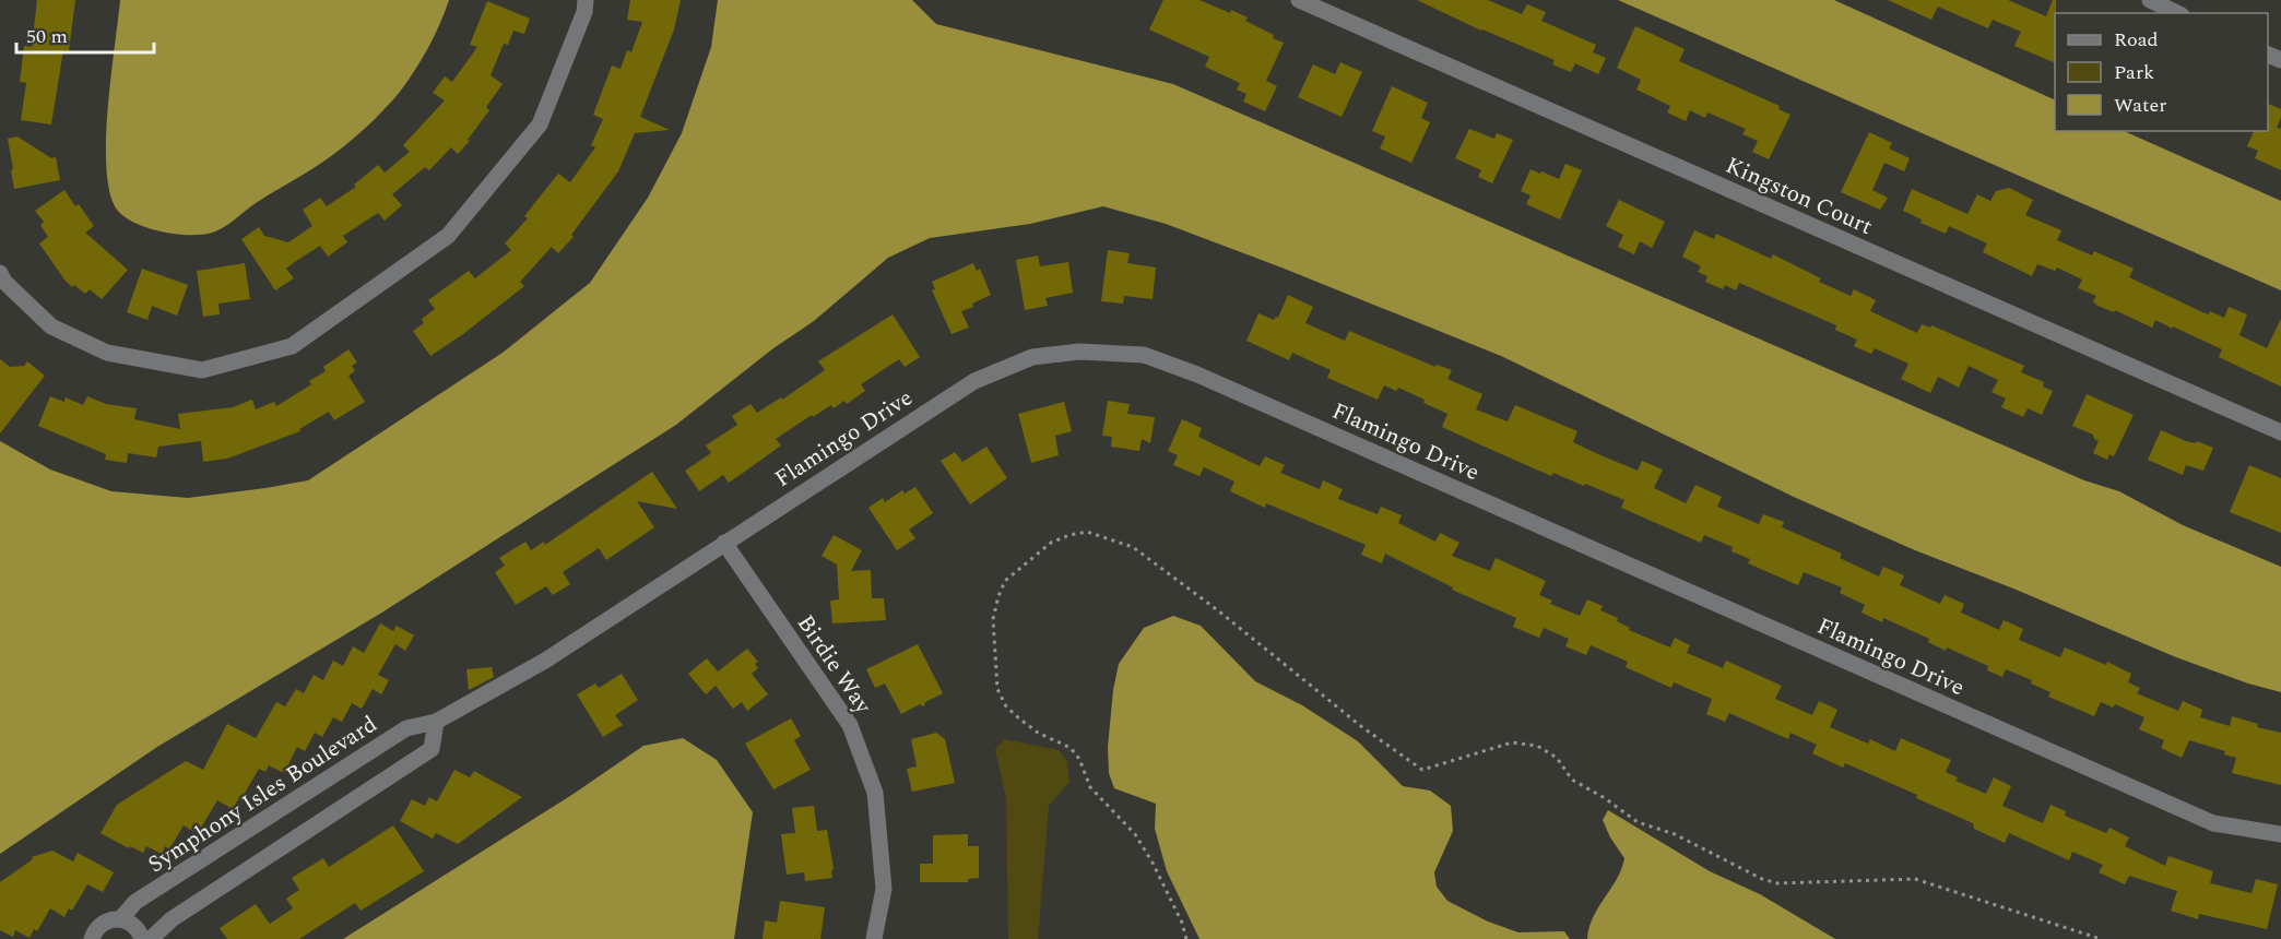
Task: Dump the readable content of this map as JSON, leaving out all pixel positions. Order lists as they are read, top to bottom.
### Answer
{
  "streets": {
    "street": [
      "Kingston Court",
      "Flamingo Drive",
      "Birdie Way",
      "Symphony Isles Boulevard"
    ]
  },
  "crossings": [
    ["Flamingo Drive", "Birdie Way"],
    ["Flamingo Drive", "Symphony Isles Boulevard"]
  ],
  "legend": ["Road", "Park", "Water"],
  "scale_bar": "50 m"
}
